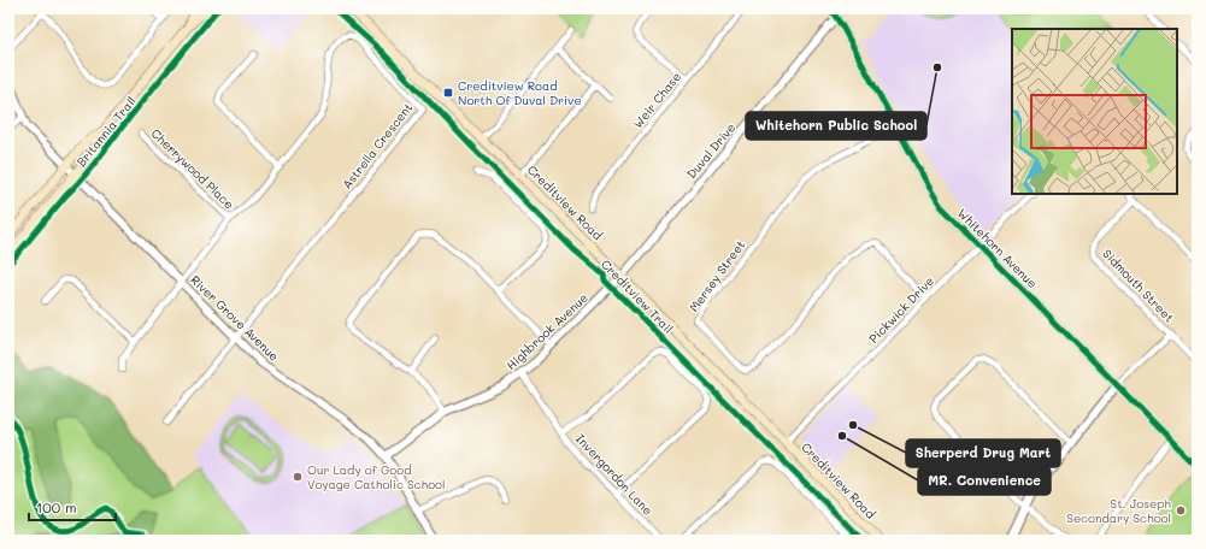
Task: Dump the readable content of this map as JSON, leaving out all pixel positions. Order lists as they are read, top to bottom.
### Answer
{
  "streets": {
    "main road": ["Creditview Road"],
    "street": [
      "Weir Chase",
      "Astrella Crescent",
      "Duval Drive",
      "Cherrywood Place",
      "Whitehorn Avenue",
      "Mersey Street",
      "Sidmouth Street",
      "Pickwick Drive",
      "River Grove Avenue",
      "Highbrook Avenue",
      "Invergordon Lane"
    ],
    "cycle path": ["Britannia Trail", "Creditview Trail"]
  },
  "crossings": [
    ["Astrella Crescent", "Cherrywood Place"],
    ["Astrella Crescent", "River Grove Avenue"],
    ["Duval Drive", "Creditview Road"],
    ["Duval Drive", "Whitehorn Avenue"],
    ["Duval Drive", "Highbrook Avenue"],
    ["Creditview Road", "Pickwick Drive"],
    ["Creditview Road", "Highbrook Avenue"],
    ["Whitehorn Avenue", "Mersey Street"],
    ["Whitehorn Avenue", "Pickwick Drive"],
    ["Mersey Street", "Pickwick Drive"],
    ["River Grove Avenue", "Highbrook Avenue"],
    ["Highbrook Avenue", "Invergordon Lane"]
  ],
  "places": {
    "other": [
      "Whitehorn Public School",
      "Sherperd Drug Mart",
      "MR. Convenience",
      "Our Lady of Good Voyage Catholic School",
      "St. Joseph Secondary School"
    ],
    "transit": ["Creditview Road North Of Duval Drive"]
  },
  "scale_bar": "100 m"
}
